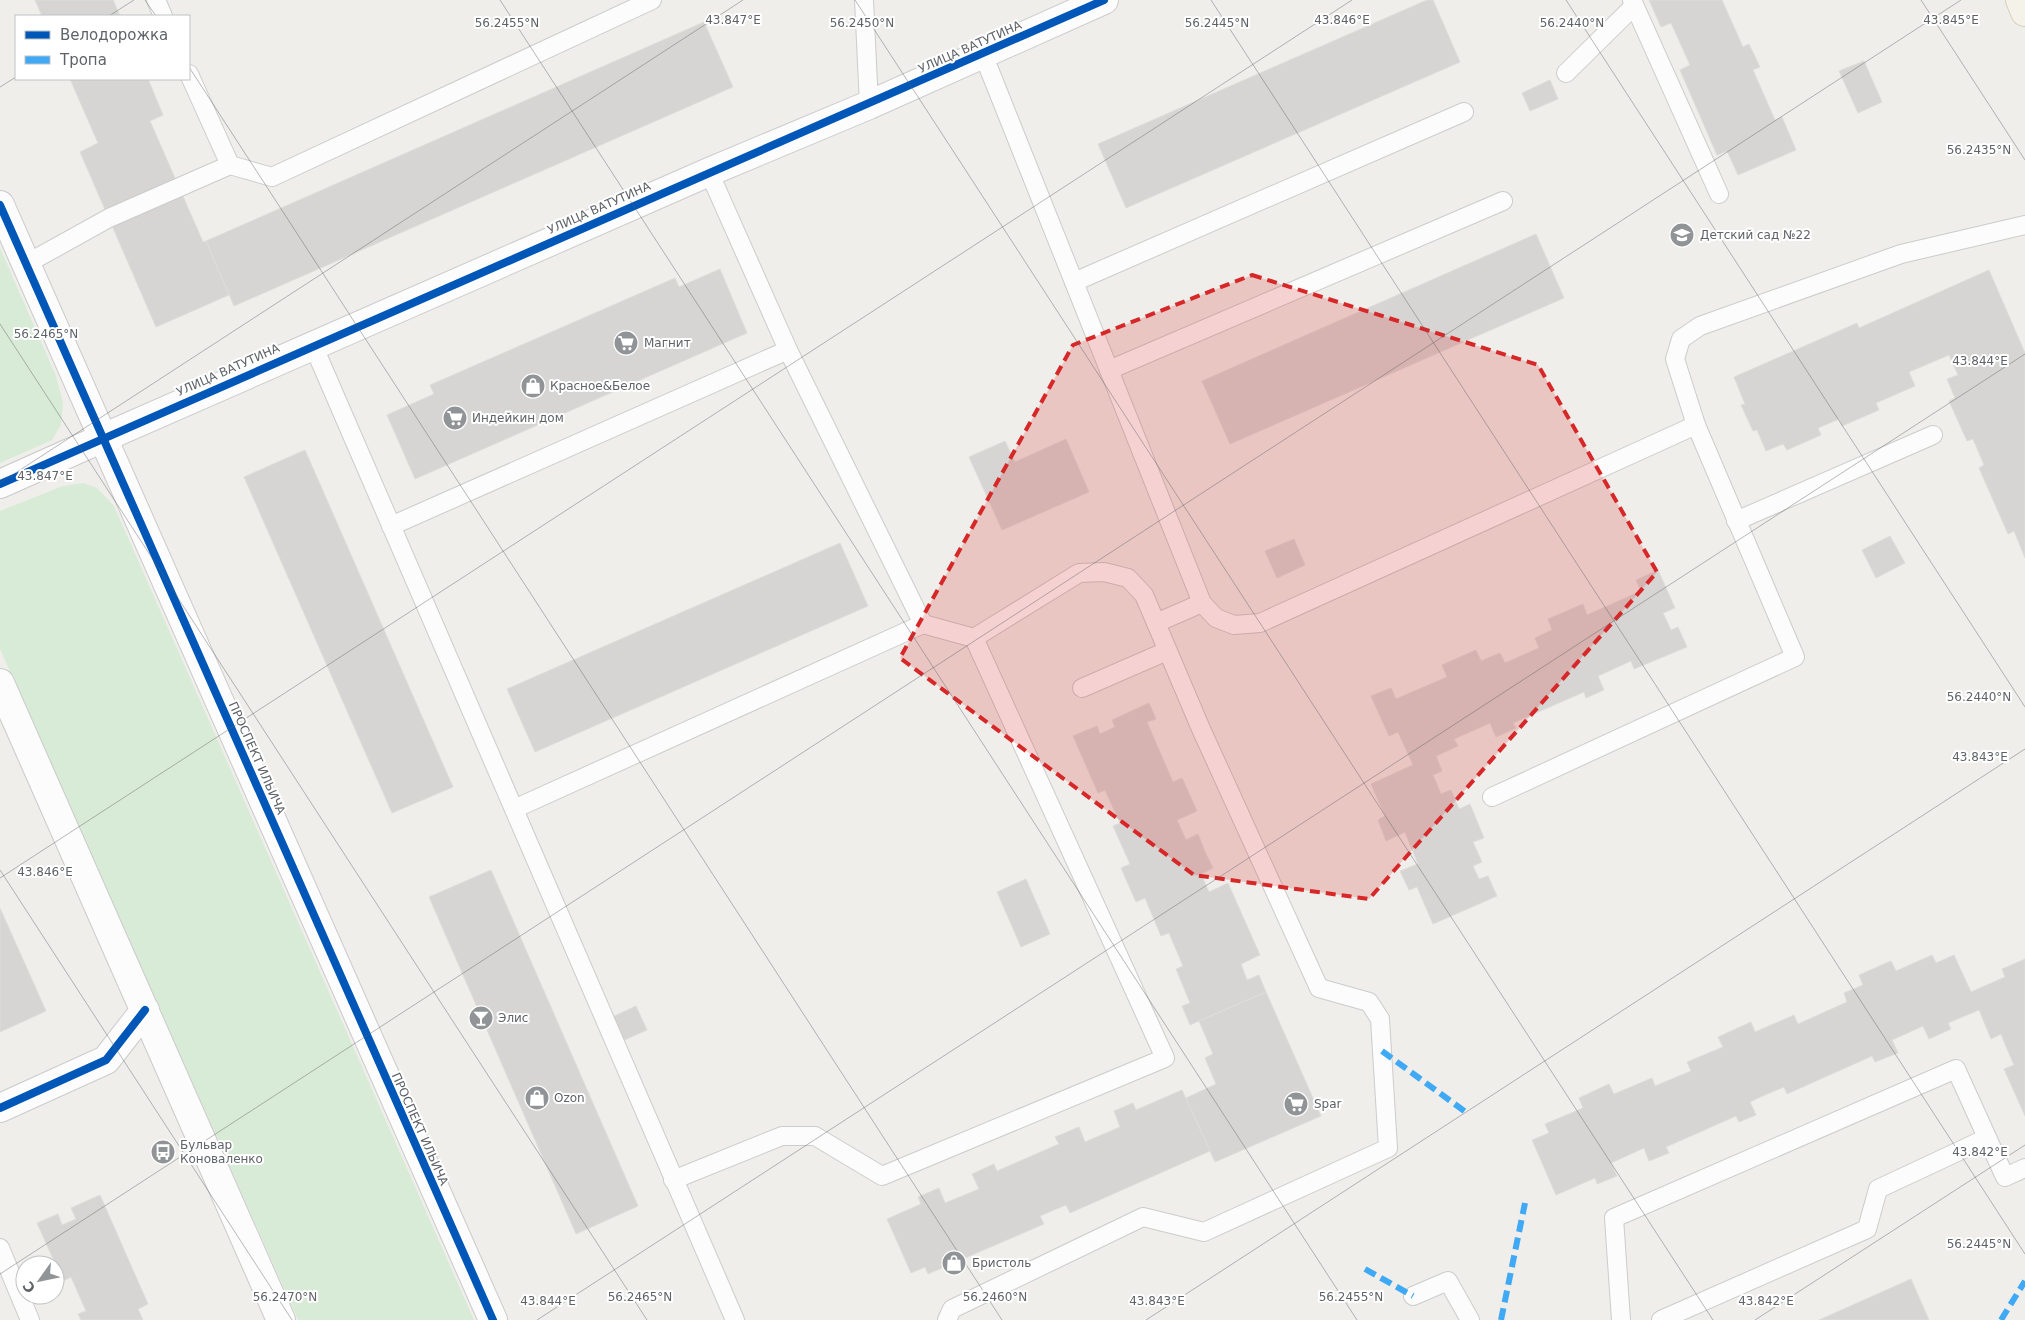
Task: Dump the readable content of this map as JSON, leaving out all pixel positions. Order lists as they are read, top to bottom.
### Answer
{
  "streets": {
    "street": ["УЛИЦА ВАТУТИНА", "ПРОСПЕКТ ИЛЬИЧА"]
  },
  "crossings": [
    ["УЛИЦА ВАТУТИНА", "ПРОСПЕКТ ИЛЬИЧА"]
  ],
  "places": {
    "school or university": ["Детский сад №22"],
    "supermarket": ["Магнит", "Индейкин дом", "Spar"],
    "shop": ["Красное&Белое", "Ozon", "Бристоль"],
    "bar": ["Элис"],
    "bus stop": ["Бульвар Коноваленко"]
  },
  "legend": ["Велодорожка", "Тропа"],
  "north": "bottom left",
  "coordinates": [
    "43.845°E",
    "43.847°E",
    "43.846°E",
    "56.2455°N",
    "56.2450°N",
    "56.2445°N",
    "56.2440°N",
    "56.2435°N",
    "56.2465°N",
    "43.844°E",
    "43.843°E",
    "43.842°E",
    "56.2470°N",
    "56.2460°N"
  ]
}
